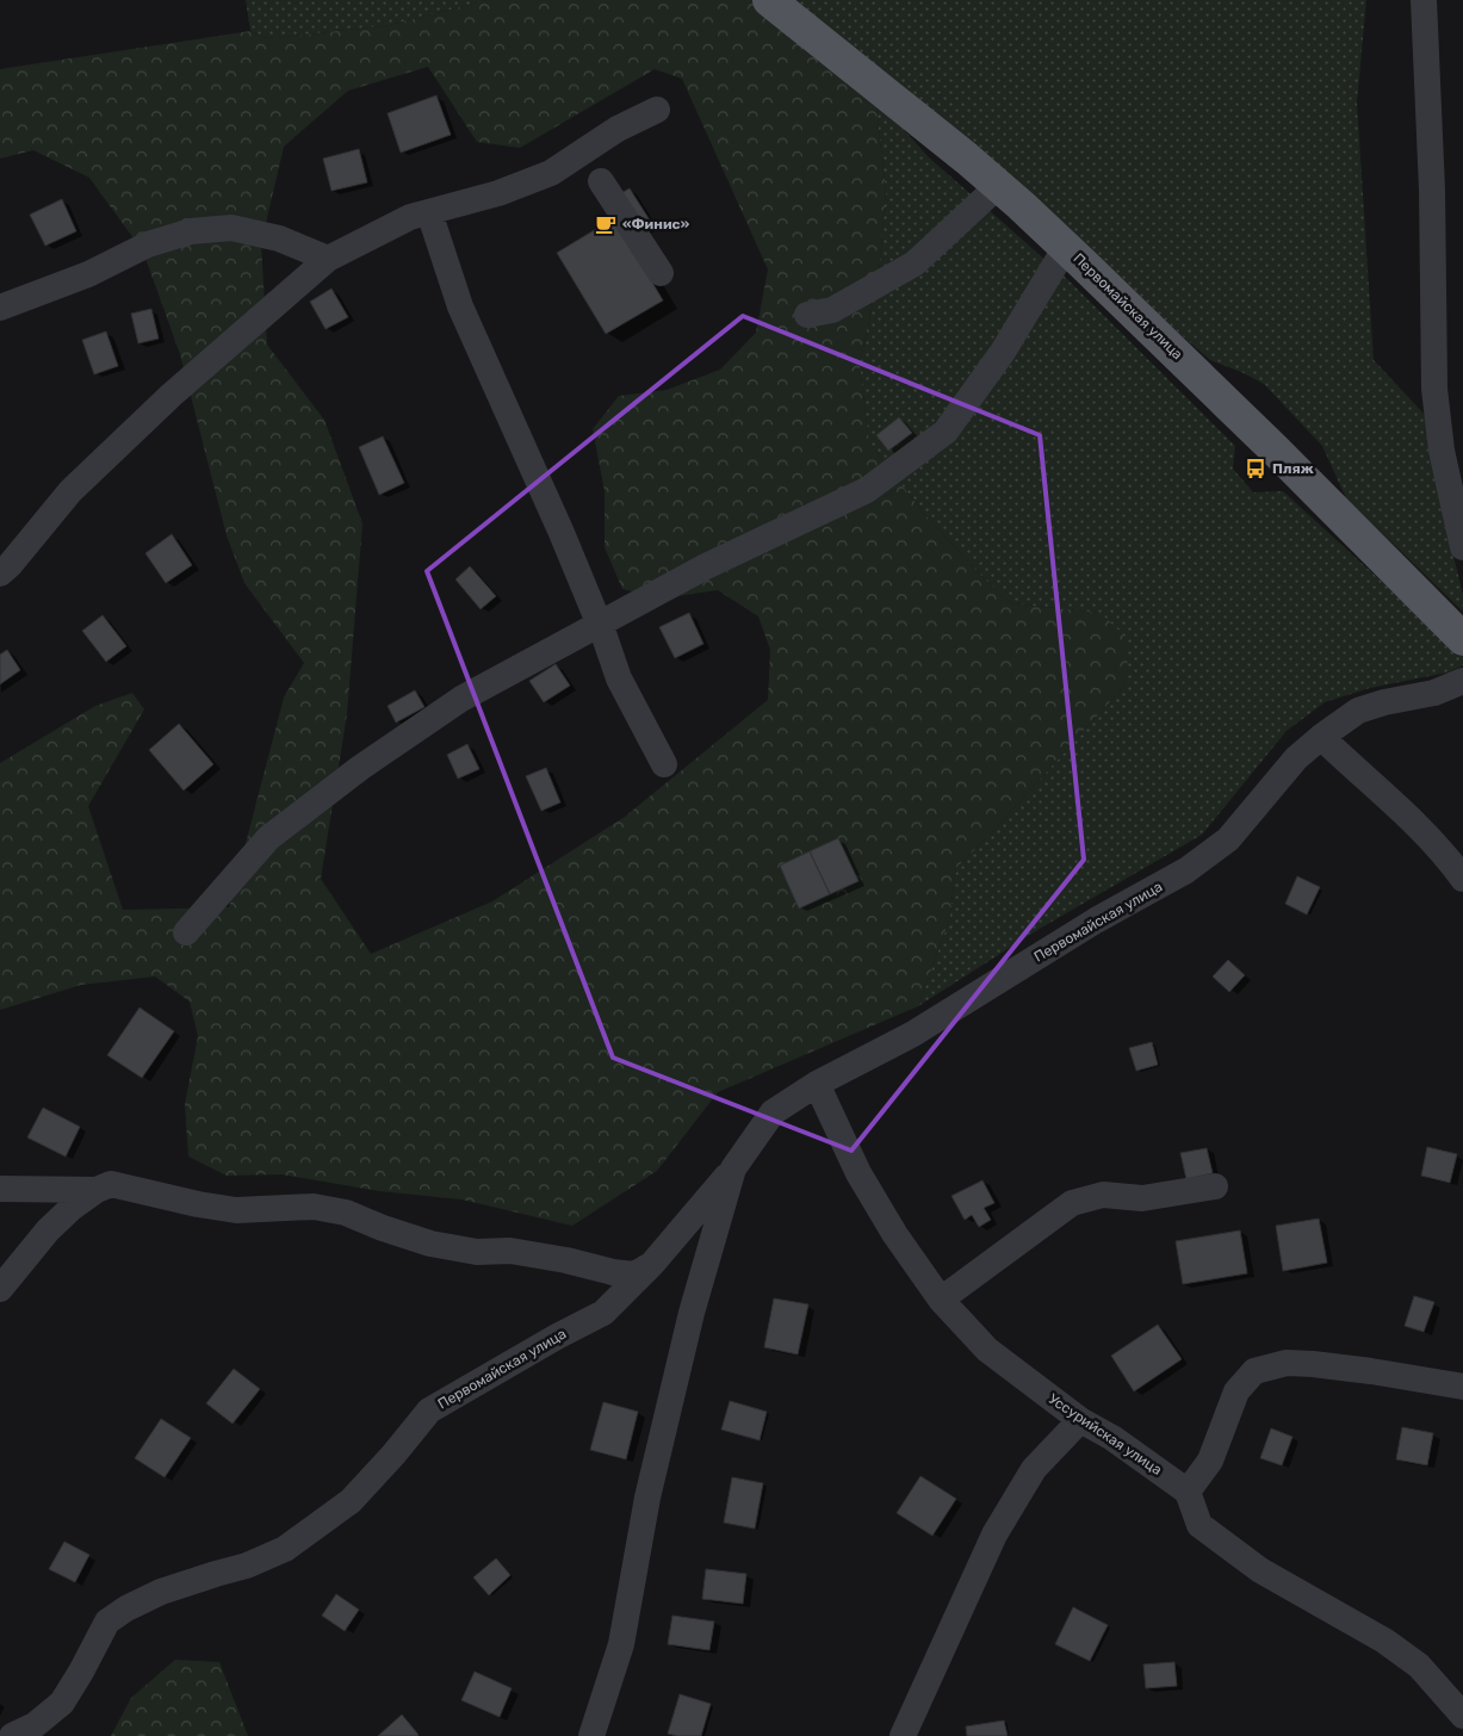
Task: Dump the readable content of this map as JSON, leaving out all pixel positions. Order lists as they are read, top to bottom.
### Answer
{
  "streets": {
    "main road": ["Первомайская улица"],
    "street": ["Уссурийская улица"]
  },
  "crossings": [
    ["Первомайская улица", "Уссурийская улица"]
  ],
  "places": {
    "cafe": ["«Финис»"],
    "bus stop": ["Пляж"]
  }
}
